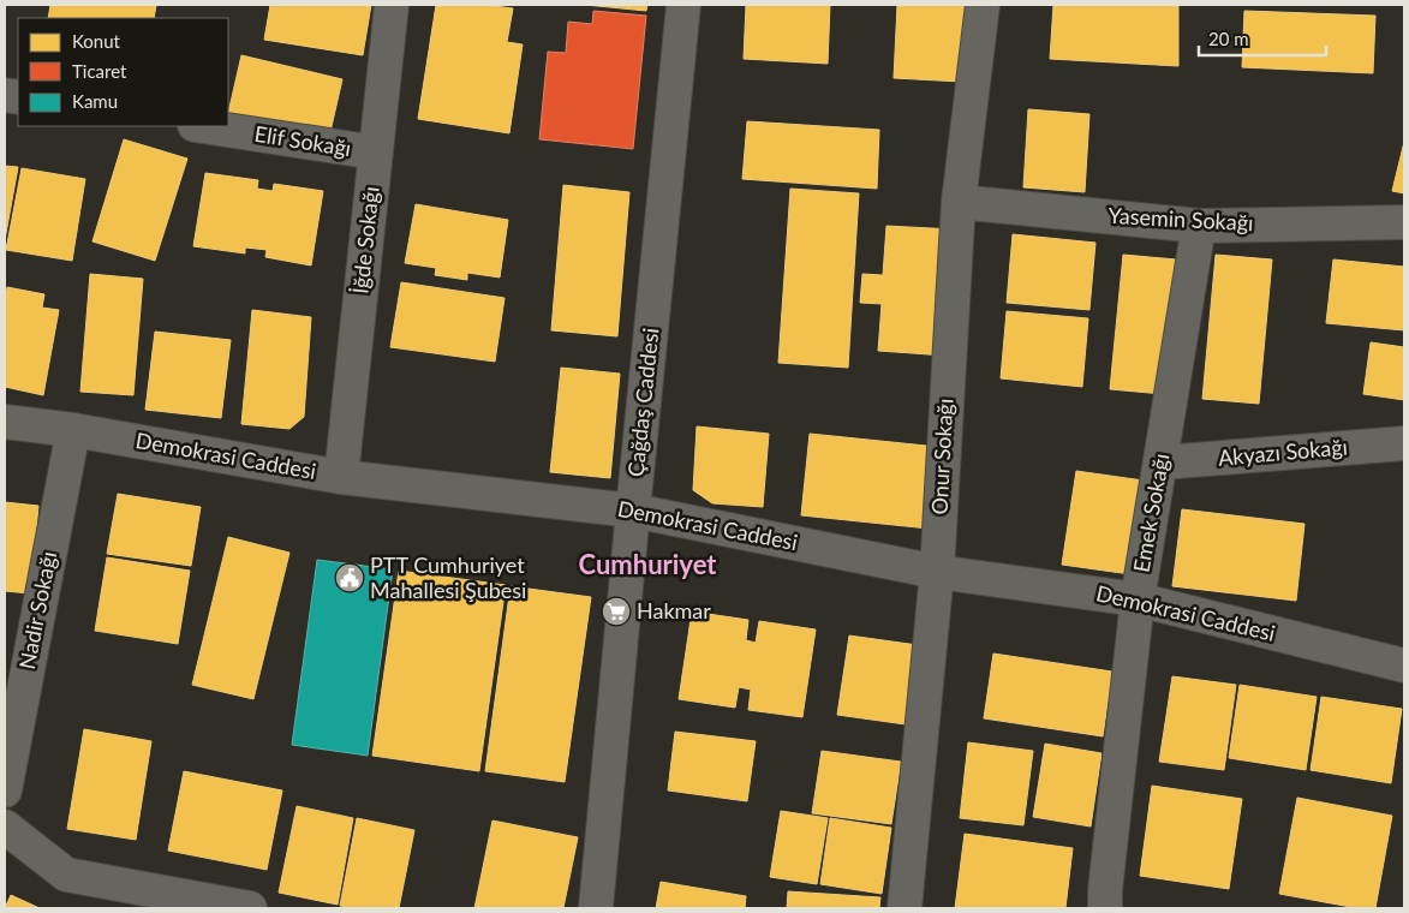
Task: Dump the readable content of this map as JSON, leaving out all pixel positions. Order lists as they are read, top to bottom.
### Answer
{
  "streets": {
    "street": [
      "Elif Sokağı",
      "Yasemin Sokağı",
      "İğde Sokağı",
      "Çağdaş Caddesi",
      "Akyazı Sokağı",
      "Demokrasi Caddesi",
      "Onur Sokağı",
      "Emek Sokağı",
      "Nadir Sokağı"
    ]
  },
  "crossings": [
    ["Elif Sokağı", "İğde Sokağı"],
    ["Yasemin Sokağı", "Onur Sokağı"],
    ["Yasemin Sokağı", "Emek Sokağı"],
    ["İğde Sokağı", "Demokrasi Caddesi"],
    ["Çağdaş Caddesi", "Demokrasi Caddesi"],
    ["Akyazı Sokağı", "Emek Sokağı"],
    ["Demokrasi Caddesi", "Onur Sokağı"],
    ["Demokrasi Caddesi", "Emek Sokağı"],
    ["Demokrasi Caddesi", "Nadir Sokağı"]
  ],
  "districts": ["Cumhuriyet"],
  "places": {
    "public building": ["PTT Cumhuriyet Mahallesi Şubesi"],
    "supermarket": ["Hakmar"]
  },
  "legend": ["Konut", "Ticaret", "Kamu"],
  "scale_bar": "20 m"
}
